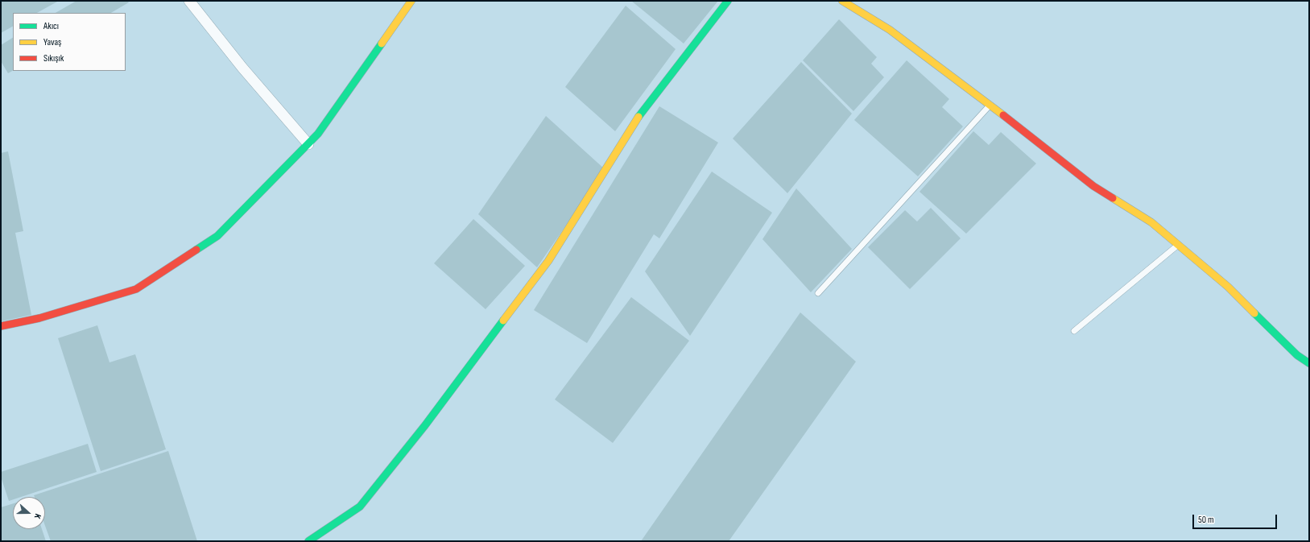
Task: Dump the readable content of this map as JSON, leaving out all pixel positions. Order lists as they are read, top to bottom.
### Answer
{
  "legend": ["Akıcı", "Yavaş", "Sıkışık"],
  "scale_bar": "50 m",
  "north": "right"
}
